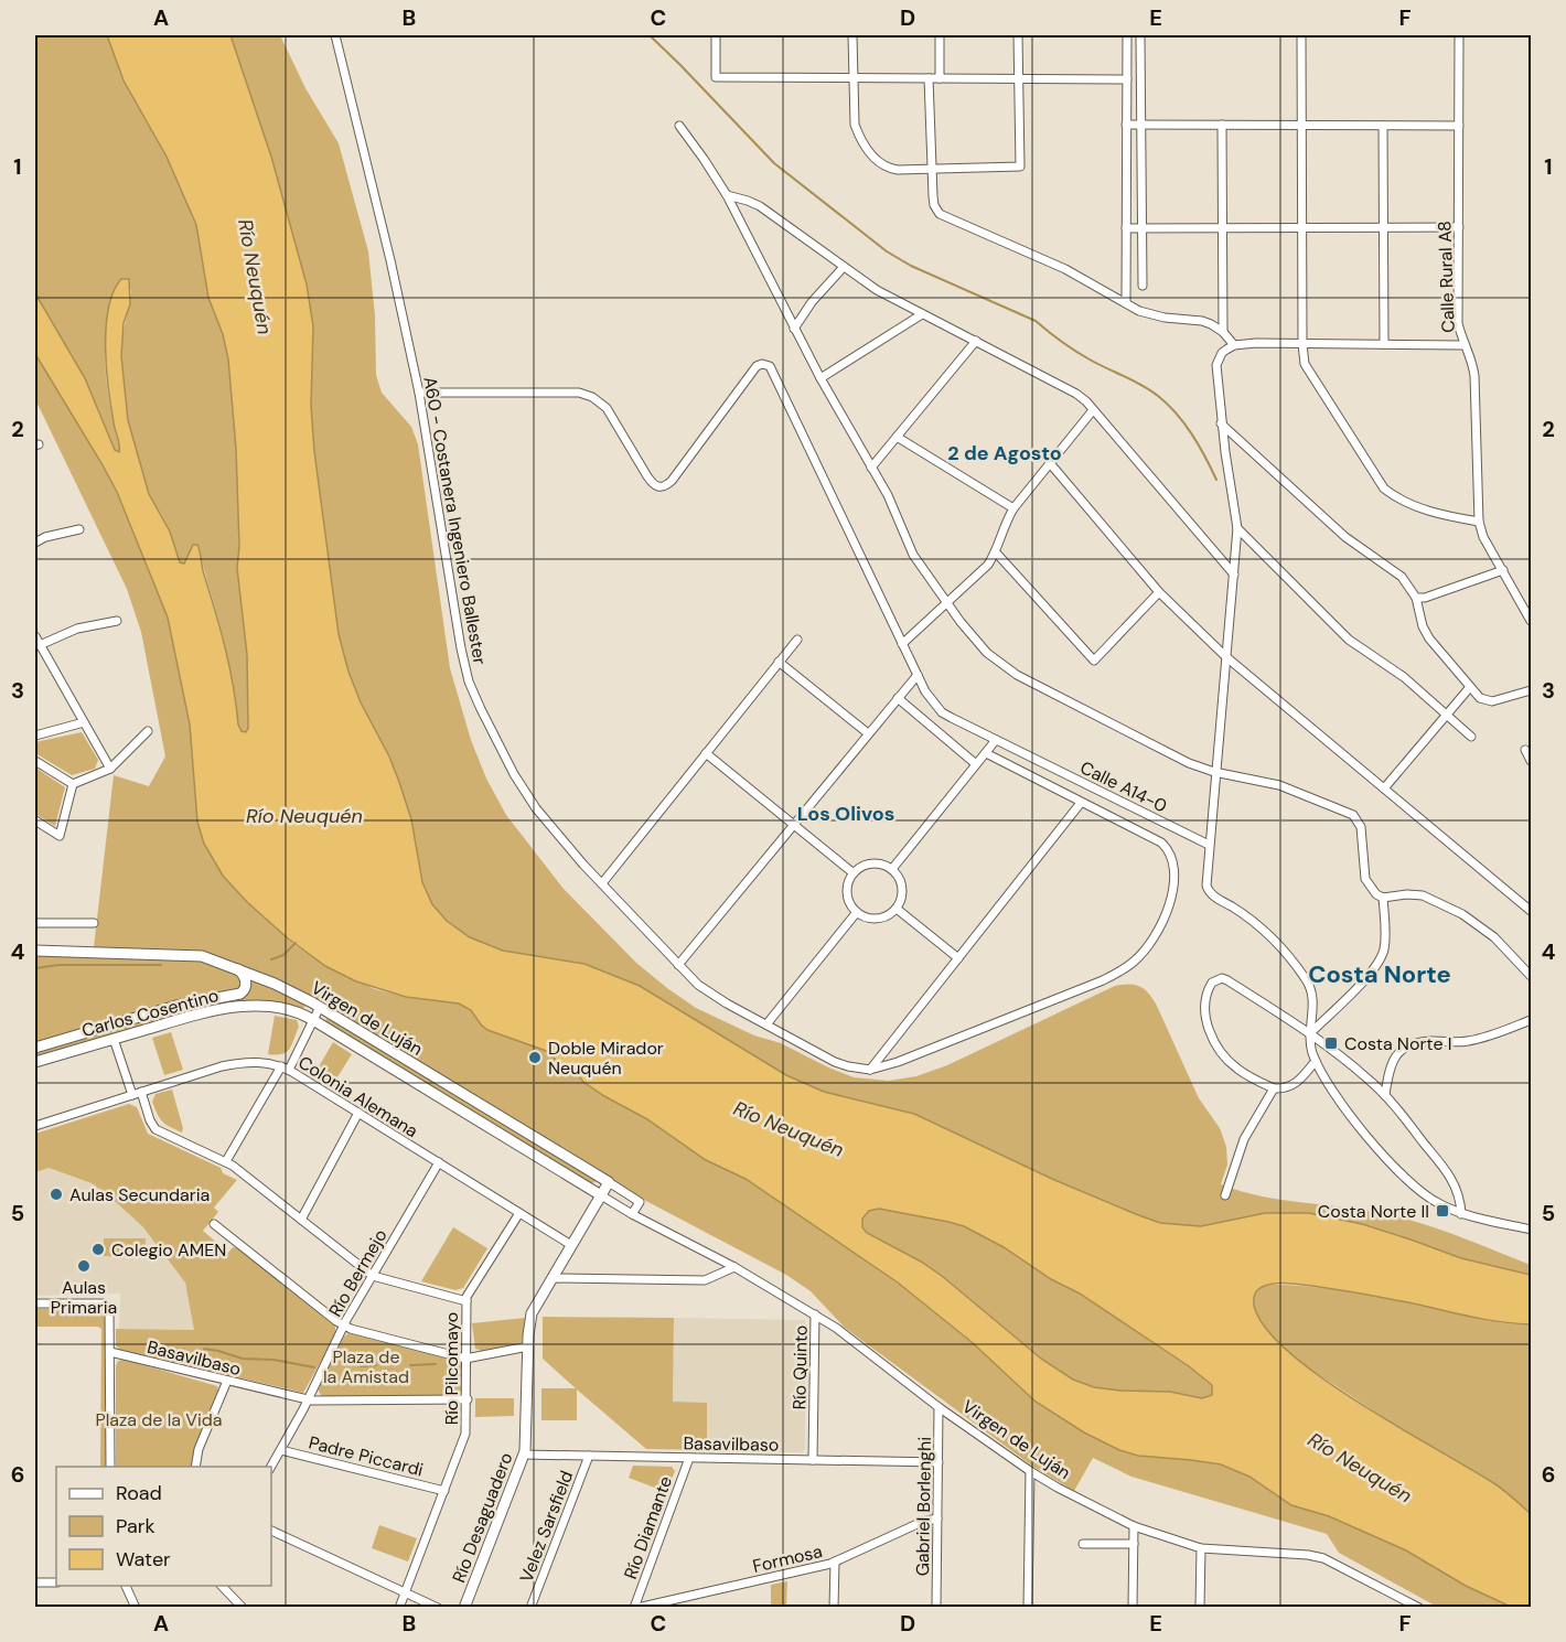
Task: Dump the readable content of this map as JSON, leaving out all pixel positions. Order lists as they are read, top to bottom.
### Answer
{
  "streets": {
    "street": [
      "Calle Rural A8",
      "A60 - Costanera Ingeniero Ballester",
      "Calle A14-0",
      "Carlos Cosentino",
      "Virgen de Luján",
      "Colonia Alemana",
      "Río Bermejo",
      "Basavilbaso",
      "Río Quinto",
      "Río Pilcomayo",
      "Padre Piccardi",
      "Gabriel Borlenghi",
      "Río Desaguadero",
      "Velez Sarsfield",
      "Río Diamante",
      "Formosa"
    ]
  },
  "crossings": [
    ["A60 - Costanera Ingeniero Ballester", "Calle A14-0"],
    ["Carlos Cosentino", "Virgen de Luján"],
    ["Virgen de Luján", "Río Quinto"],
    ["Virgen de Luján", "Gabriel Borlenghi"],
    ["Virgen de Luján", "Río Desaguadero"],
    ["Colonia Alemana", "Río Bermejo"],
    ["Colonia Alemana", "Río Pilcomayo"],
    ["Colonia Alemana", "Río Desaguadero"],
    ["Río Bermejo", "Basavilbaso"],
    ["Río Bermejo", "Padre Piccardi"],
    ["Basavilbaso", "Río Quinto"],
    ["Basavilbaso", "Río Pilcomayo"],
    ["Basavilbaso", "Gabriel Borlenghi"],
    ["Basavilbaso", "Río Desaguadero"],
    ["Basavilbaso", "Velez Sarsfield"],
    ["Basavilbaso", "Río Diamante"],
    ["Río Pilcomayo", "Padre Piccardi"],
    ["Gabriel Borlenghi", "Formosa"],
    ["Río Diamante", "Formosa"]
  ],
  "districts": ["2 de Agosto", "Los Olivos", "Costa Norte"],
  "water": ["Río Neuquén"],
  "parks": ["Plaza de la Amistad", "Plaza de la Vida"],
  "places": {
    "transit": ["Costa Norte I", "Costa Norte II"],
    "other": [
      "Doble Mirador Neuquén",
      "Aulas Secundaria",
      "Colegio AMEN",
      "Aulas Primaria"
    ]
  },
  "legend": ["Road", "Park", "Water"],
  "grid": {
    "columns": [
      "A",
      "B",
      "C",
      "D",
      "E",
      "F"
    ],
    "rows": [
      "1",
      "2",
      "3",
      "4",
      "5",
      "6"
    ]
  }
}
